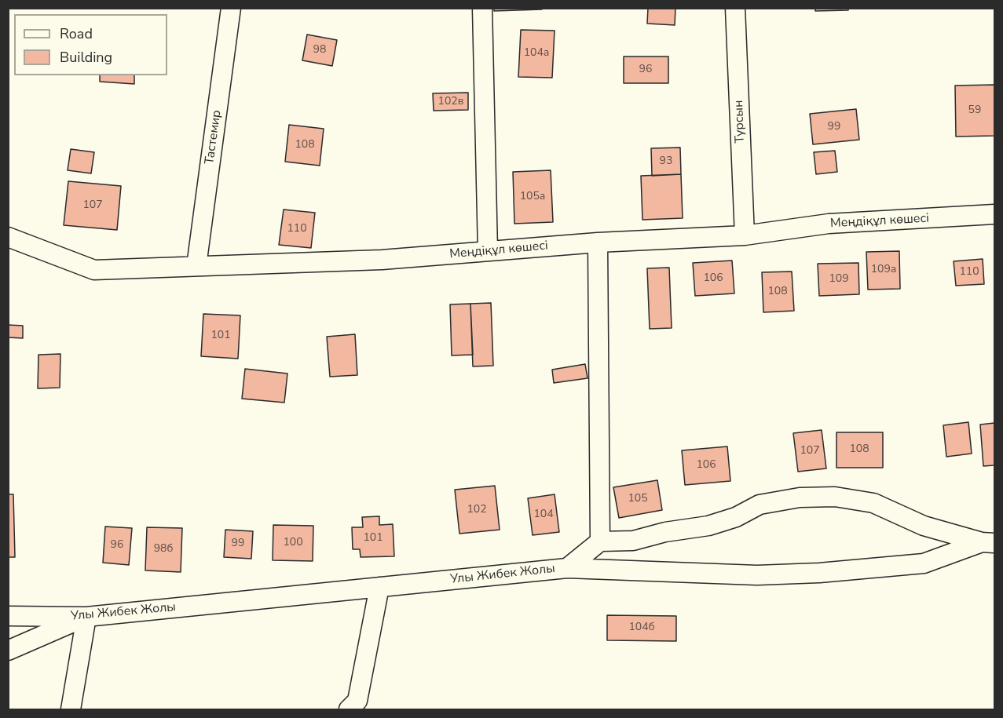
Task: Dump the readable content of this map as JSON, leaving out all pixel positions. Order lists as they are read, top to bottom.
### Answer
{
  "streets": {
    "street": [
      "Турсын",
      "Тастемир",
      "Меңдіқұл көшесі",
      "Улы Жибек Жолы"
    ]
  },
  "crossings": [
    ["Турсын", "Меңдіқұл көшесі"],
    ["Тастемир", "Меңдіқұл көшесі"]
  ],
  "house_numbers": [
    "98",
    "104а",
    "96",
    "102в",
    "59",
    "99",
    "108",
    "93",
    "105а",
    "107",
    "110",
    "109а",
    "110",
    "106",
    "109",
    "108",
    "101",
    "108",
    "107",
    "106",
    "105",
    "102",
    "104",
    "101",
    "100",
    "99",
    "96",
    "98б",
    "104б"
  ],
  "legend": ["Road", "Building"]
}
